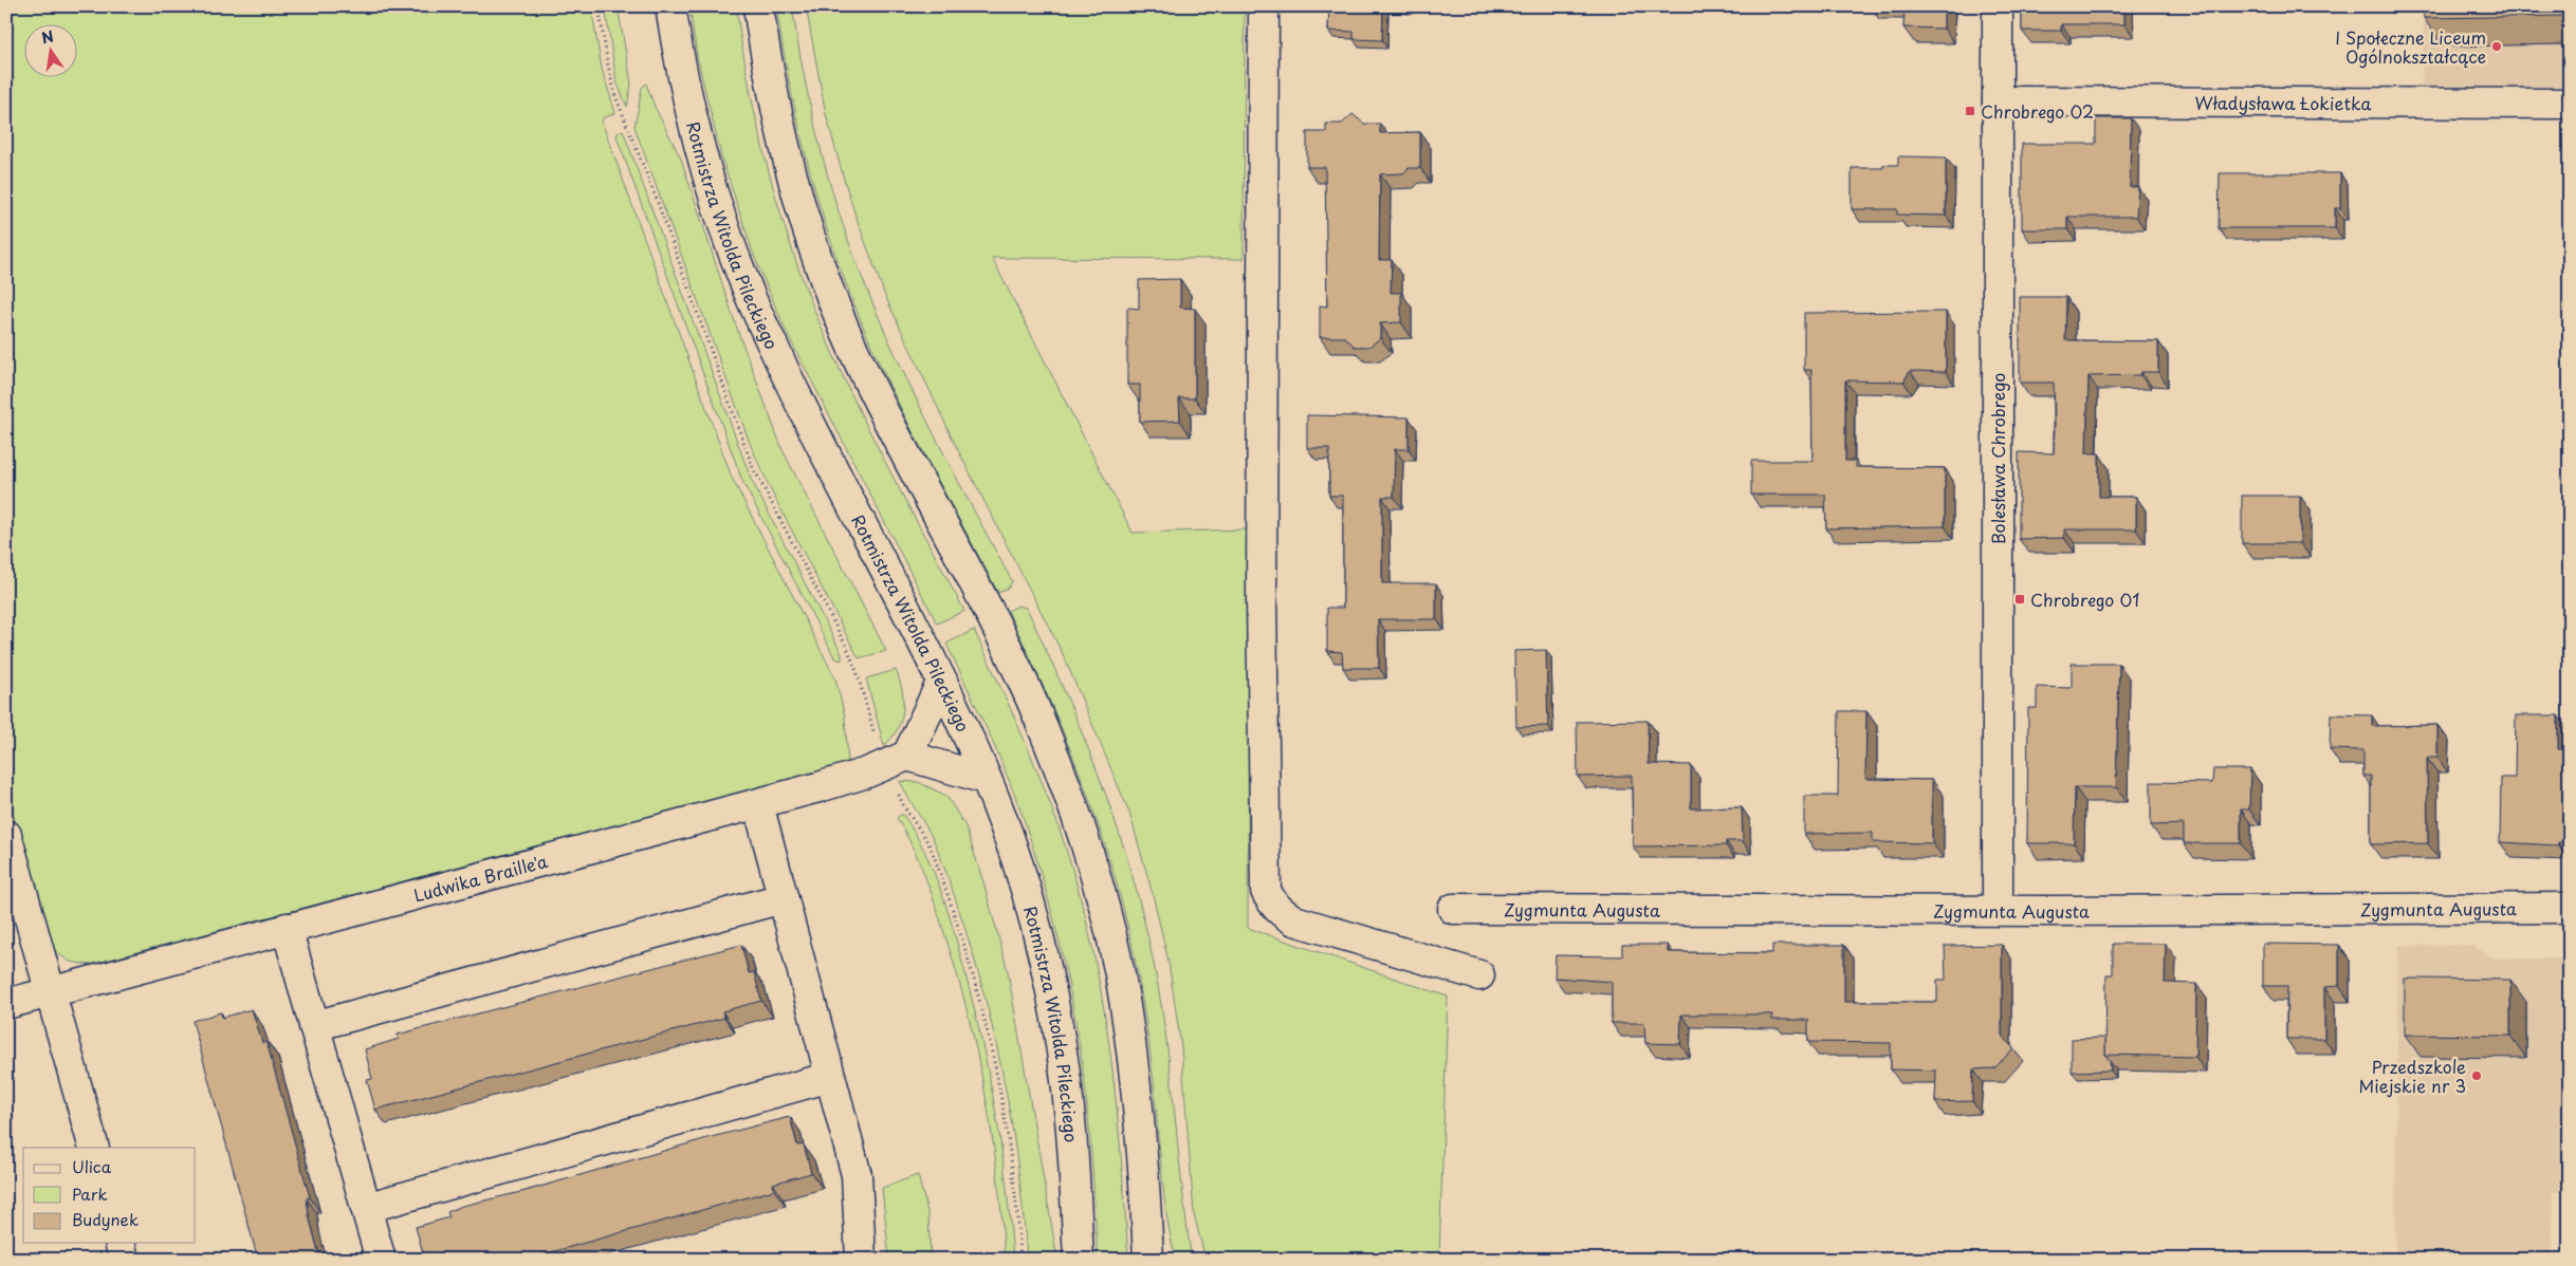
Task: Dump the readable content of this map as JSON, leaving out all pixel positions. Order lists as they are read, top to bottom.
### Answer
{
  "streets": {
    "street": [
      "Władysława Łokietka",
      "Rotmistrza Witolda Pileckiego",
      "Bolesława Chrobrego",
      "Ludwika Braille'a",
      "Zygmunta Augusta"
    ]
  },
  "crossings": [
    ["Władysława Łokietka", "Bolesława Chrobrego"],
    ["Bolesława Chrobrego", "Zygmunta Augusta"]
  ],
  "places": {
    "other": ["I Społeczne Liceum Ogólnokształcące", "Przedszkole Miejskie nr 3"],
    "transit": ["Chrobrego 02", "Chrobrego 01"]
  },
  "legend": ["Ulica", "Park", "Budynek"],
  "north": "top"
}
